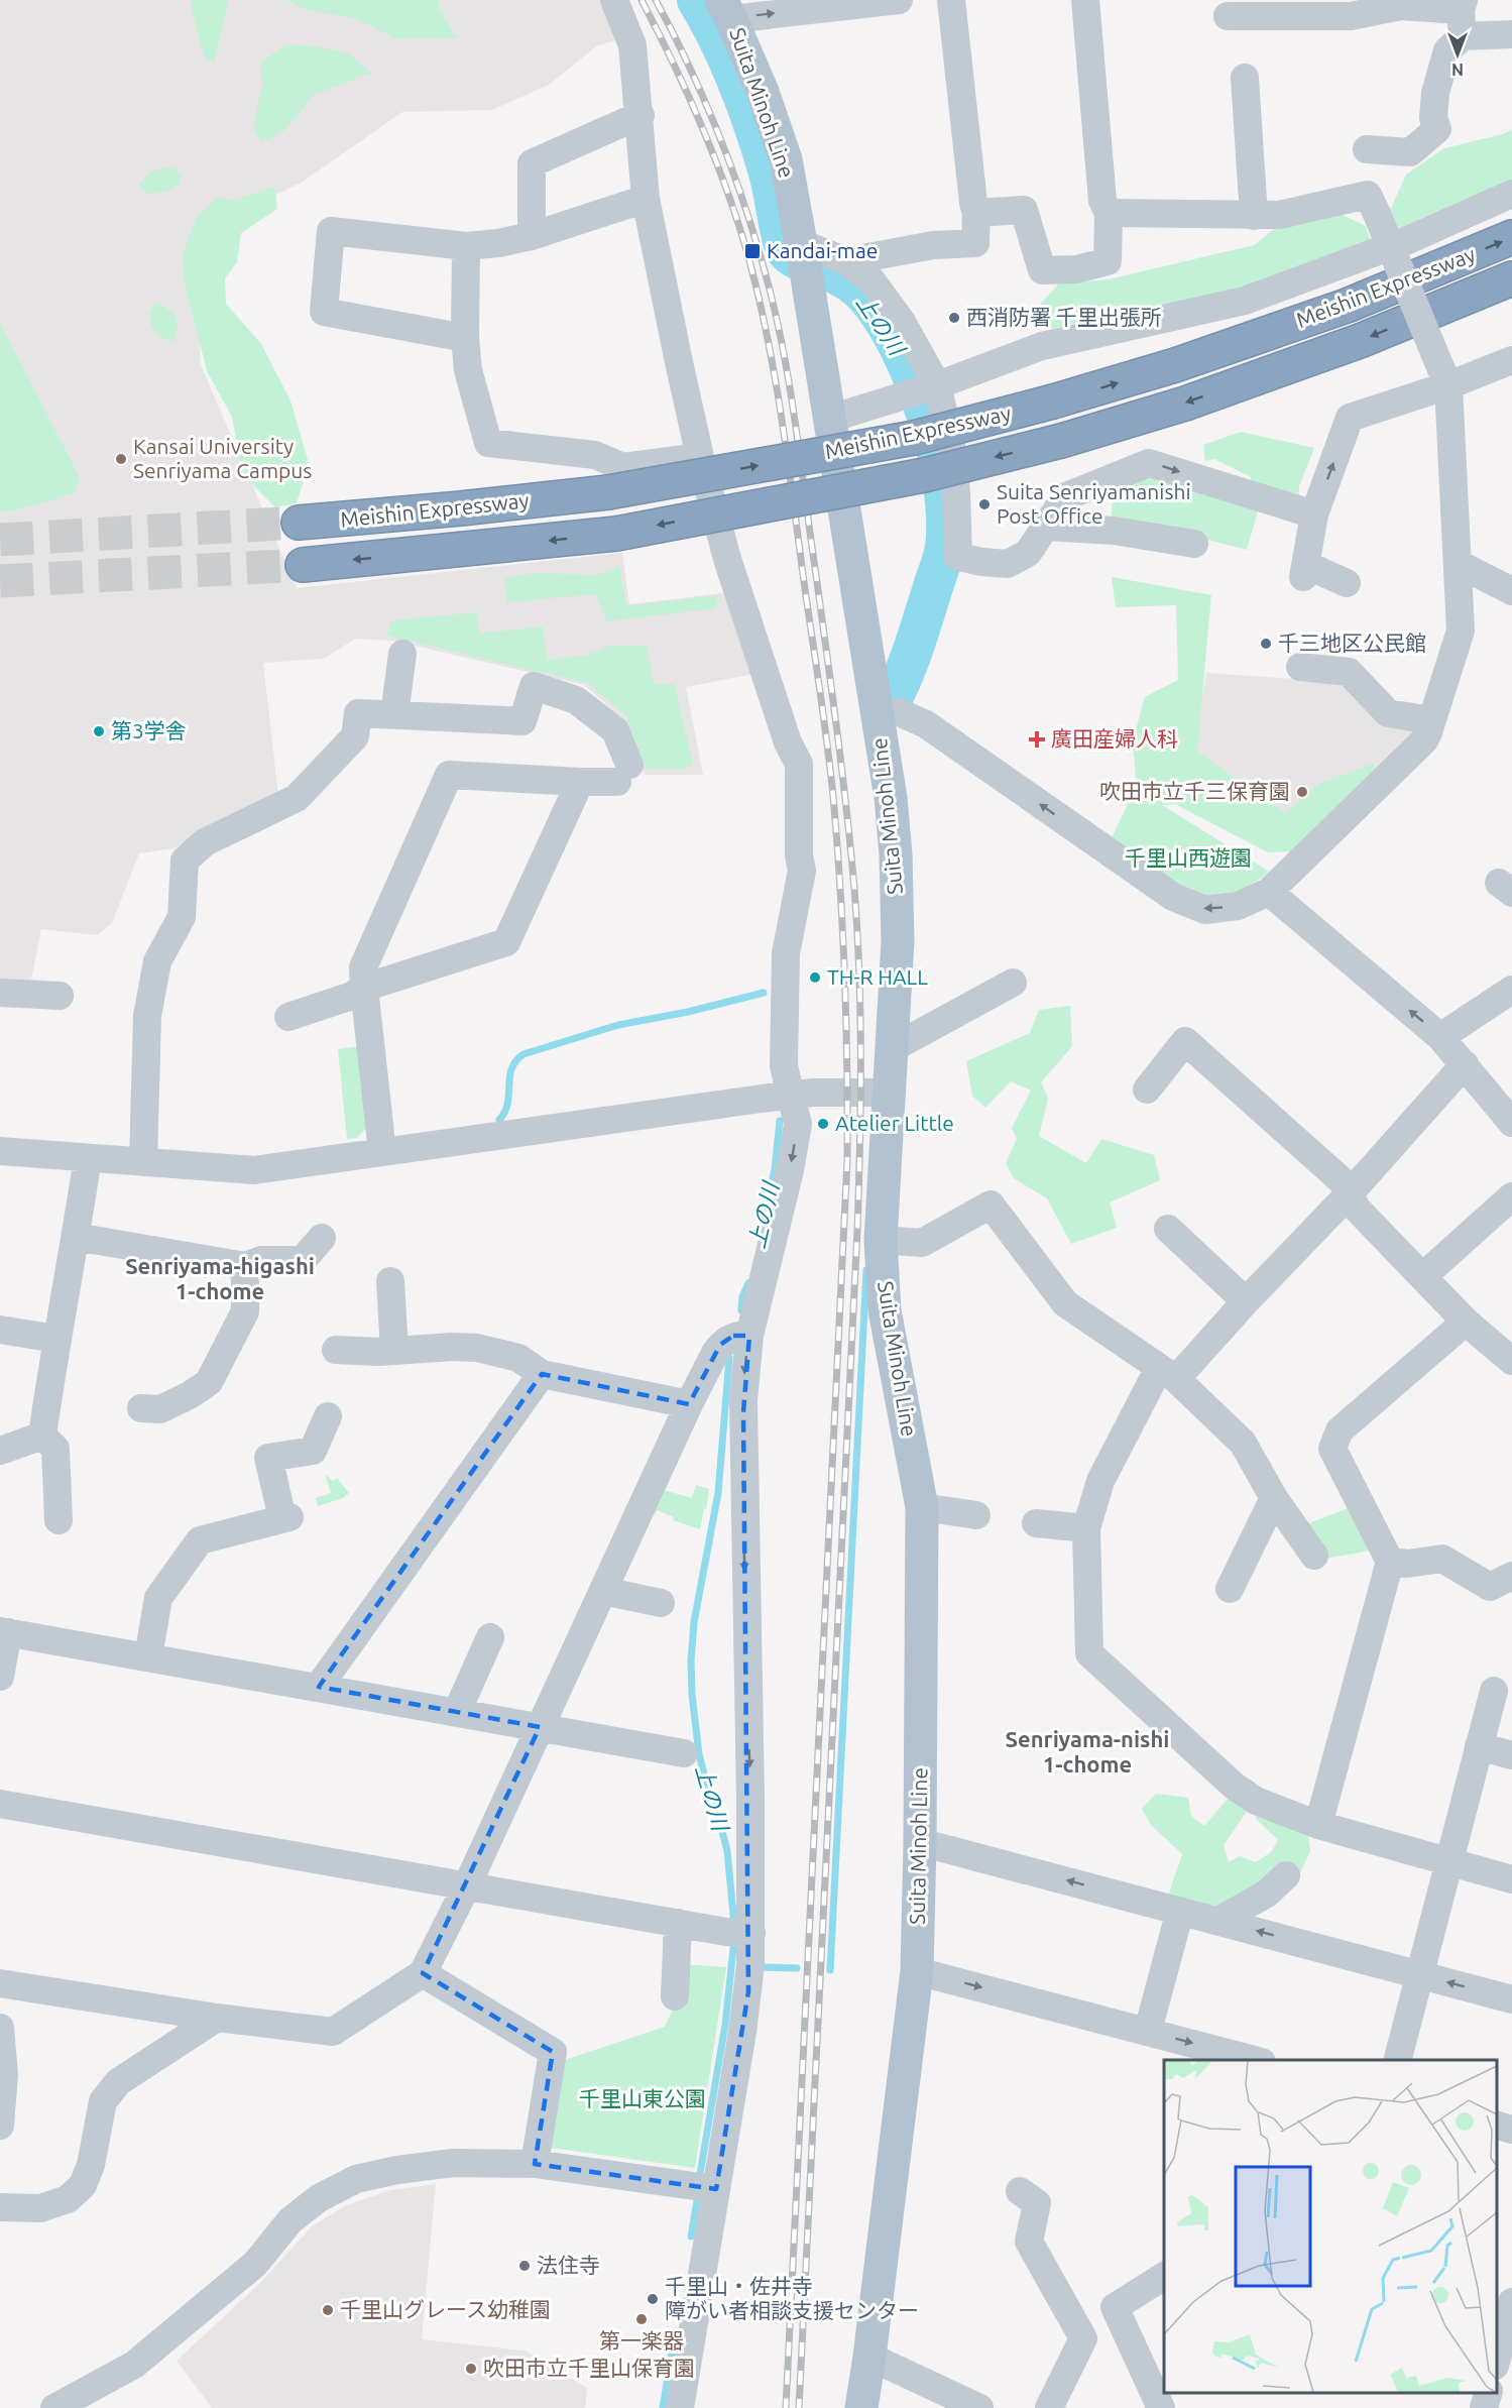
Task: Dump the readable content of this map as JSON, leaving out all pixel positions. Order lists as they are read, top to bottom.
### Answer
{
  "streets": {
    "highway": ["Meishin Expressway"],
    "main road": ["Suita Minoh Line"]
  },
  "districts": ["Senriyama-higashi 1-chome", "Senriyama-nishi 1-chome"],
  "water": ["上の川"],
  "parks": ["千里山西遊園", "千里山東公園"],
  "places": {
    "transit": ["Kandai-mae"],
    "other": [
      "西消防署 千里出張所",
      "Kansai University Senriyama Campus",
      "Suita Senriyamanishi Post Office",
      "千三地区公民館",
      "第3学舎",
      "吹田市立千三保育園",
      "TH-R HALL",
      "Atelier Little",
      "法住寺",
      "千里山・佐井寺 障がい者相談支援センター",
      "千里山グレース幼稚園",
      "第一楽器",
      "吹田市立千里山保育園"
    ],
    "health": ["廣田産婦人科"]
  },
  "north": "bottom"
}
